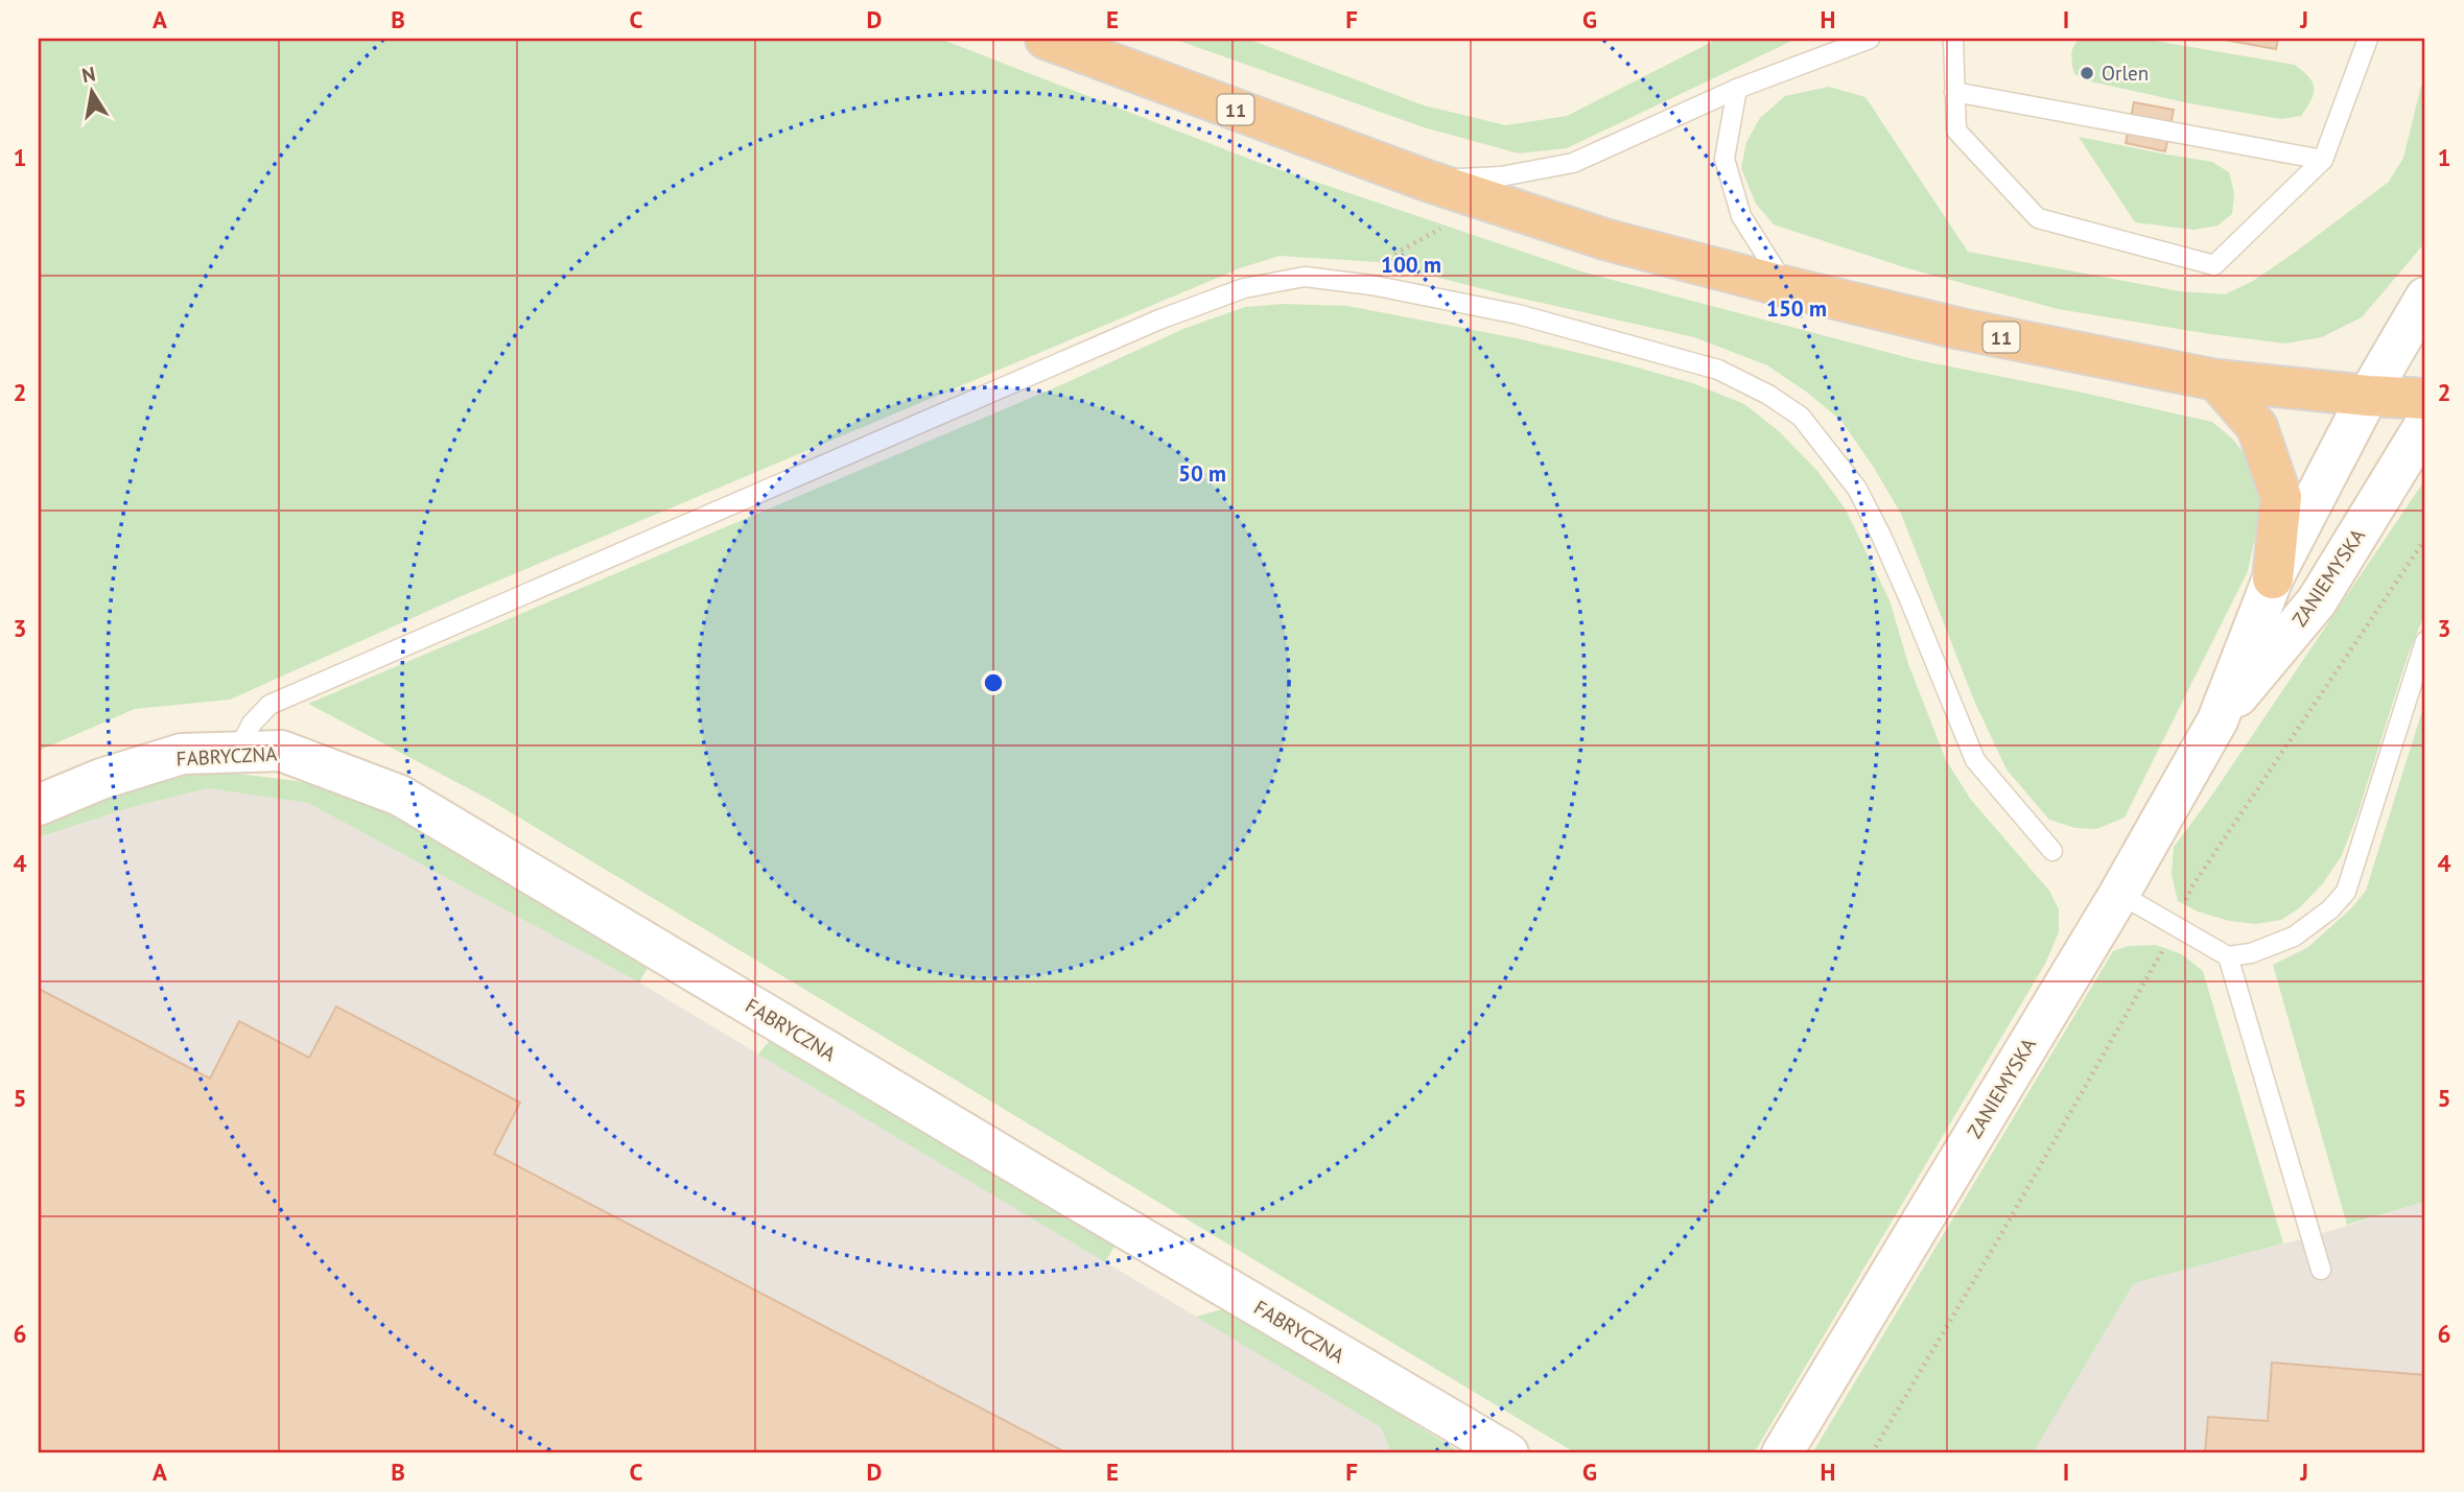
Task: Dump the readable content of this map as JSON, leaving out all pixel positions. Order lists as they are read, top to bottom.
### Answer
{
  "streets": {
    "highway": ["11"],
    "street": ["ZANIEMYSKA", "FABRYCZNA"]
  },
  "crossings": [
    ["11", "ZANIEMYSKA"]
  ],
  "places": ["Orlen"],
  "north": "top",
  "grid": {
    "columns": [
      "A",
      "B",
      "C",
      "D",
      "E",
      "F",
      "G",
      "H",
      "I",
      "J"
    ],
    "rows": [
      "1",
      "2",
      "3",
      "4",
      "5",
      "6"
    ]
  },
  "rings": ["100 m", "150 m", "50 m"]
}
